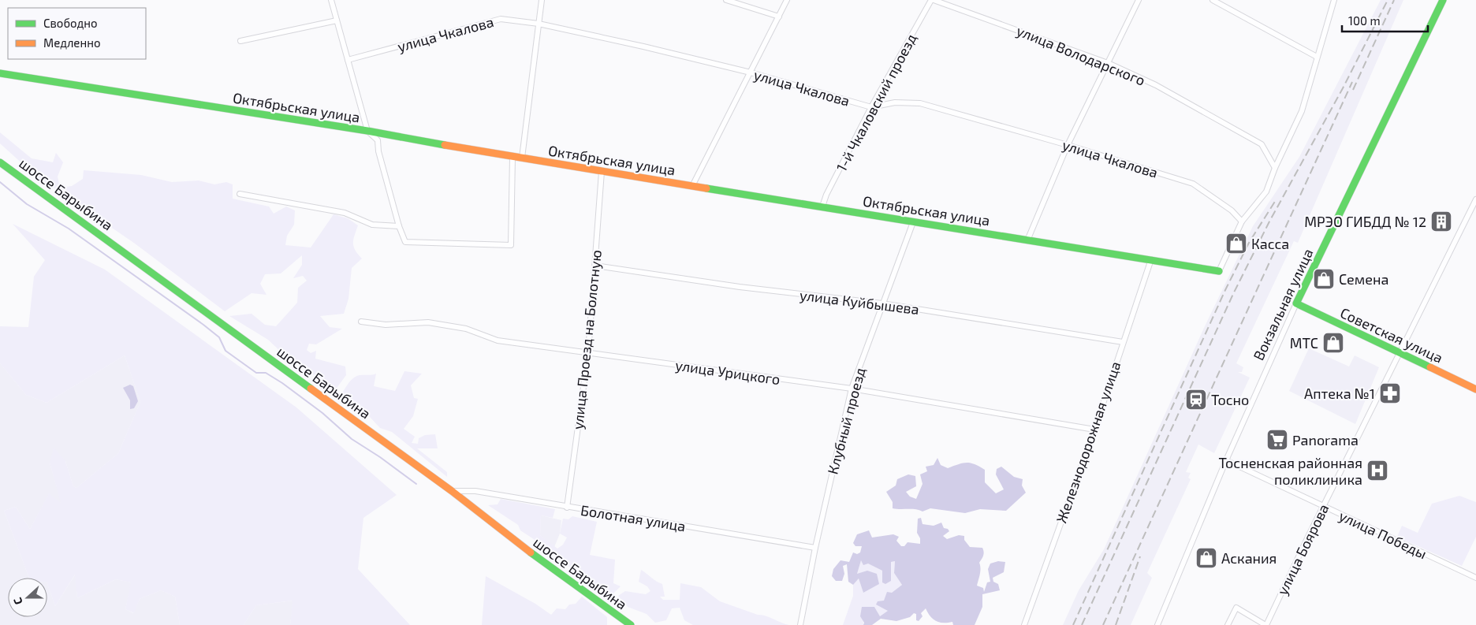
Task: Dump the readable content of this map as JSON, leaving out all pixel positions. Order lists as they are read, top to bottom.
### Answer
{
  "streets": {
    "street": [
      "улица Чкалова",
      "улица Володарского",
      "1-й Чкаловский проезд",
      "Октябрьская улица",
      "шоссе Барыбина",
      "улица Куйбышева",
      "Вокзальная улица",
      "Советская улица",
      "улица Проезд на Болотную",
      "улица Урицкого",
      "Клубный проезд",
      "Железнодорожная улица",
      "Болотная улица",
      "улица Победы",
      "улица Боярова"
    ]
  },
  "crossings": [
    ["улица Чкалова", "1-й Чкаловский проезд"],
    ["улица Володарского", "1-й Чкаловский проезд"],
    ["1-й Чкаловский проезд", "Октябрьская улица"],
    ["Октябрьская улица", "улица Проезд на Болотную"],
    ["Октябрьская улица", "Клубный проезд"],
    ["Октябрьская улица", "Железнодорожная улица"],
    ["шоссе Барыбина", "Болотная улица"],
    ["улица Куйбышева", "улица Проезд на Болотную"],
    ["улица Куйбышева", "Клубный проезд"],
    ["улица Куйбышева", "Железнодорожная улица"],
    ["Вокзальная улица", "Советская улица"],
    ["Вокзальная улица", "улица Победы"],
    ["Советская улица", "улица Боярова"],
    ["улица Проезд на Болотную", "улица Урицкого"],
    ["улица Проезд на Болотную", "Болотная улица"],
    ["улица Урицкого", "Клубный проезд"],
    ["улица Урицкого", "Железнодорожная улица"],
    ["Клубный проезд", "Болотная улица"],
    ["улица Победы", "улица Боярова"]
  ],
  "places": {
    "building": ["МРЭО ГИБДД № 12"],
    "shop": [
      "Касса",
      "Семена",
      "МТС",
      "Аскания"
    ],
    "pharmacy": ["Аптека №1"],
    "station": ["Тосно"],
    "supermarket": ["Panorama"],
    "hospital": ["Тосненская районная поликлиника"]
  },
  "legend": ["Свободно", "Медленно"],
  "scale_bar": "100 m",
  "north": "left"
}
